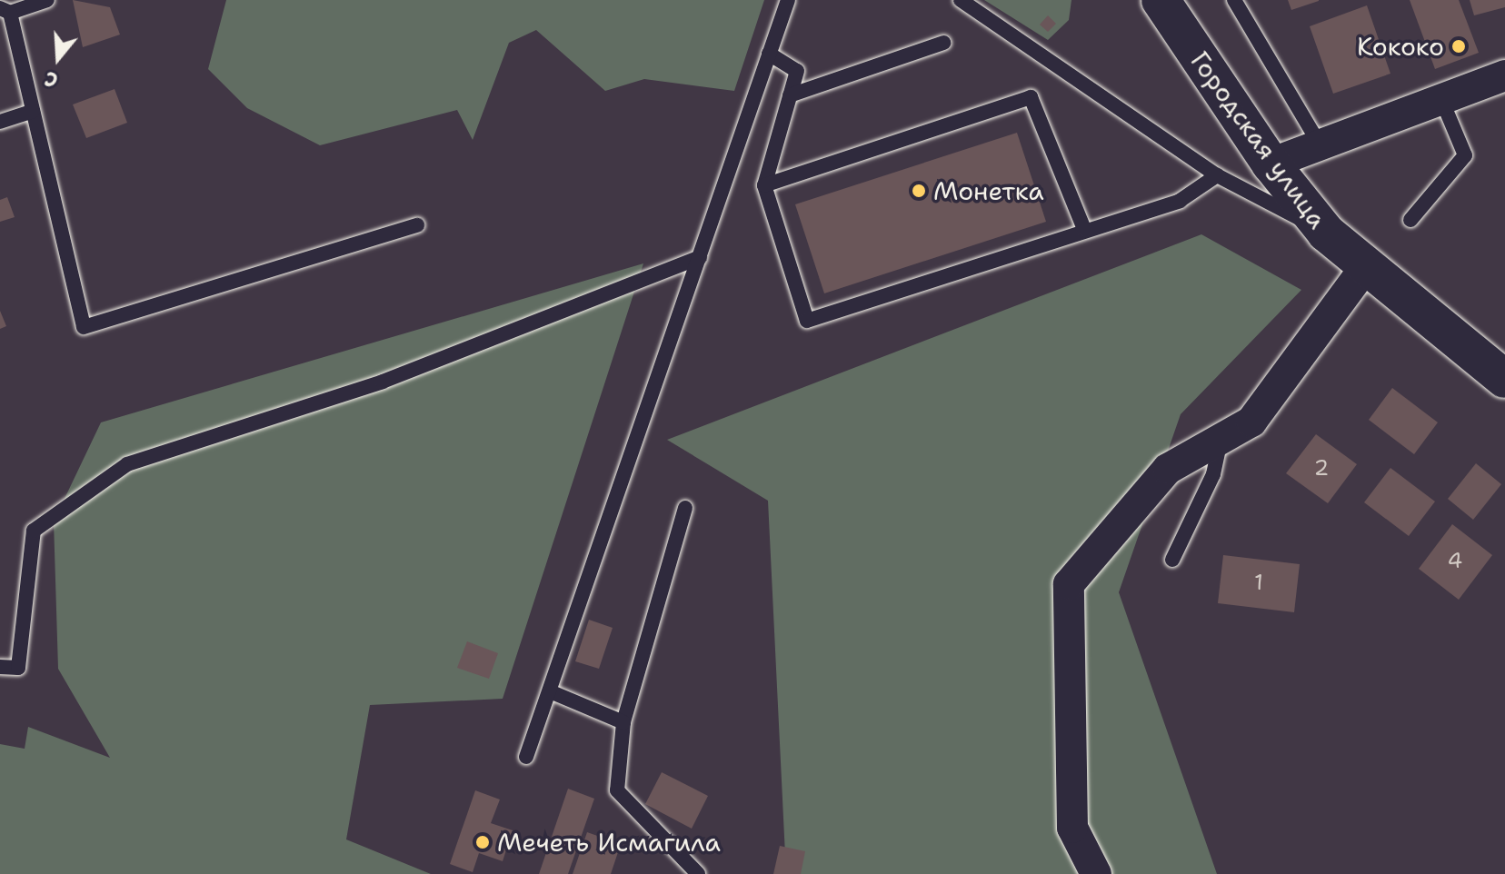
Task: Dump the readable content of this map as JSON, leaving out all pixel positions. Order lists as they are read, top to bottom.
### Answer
{
  "streets": {
    "street": ["Городская улица"]
  },
  "places": ["Кококо", "Монетка", "Мечеть Исмагила"],
  "house_numbers": ["2", "4", "1"],
  "north": "bottom"
}
